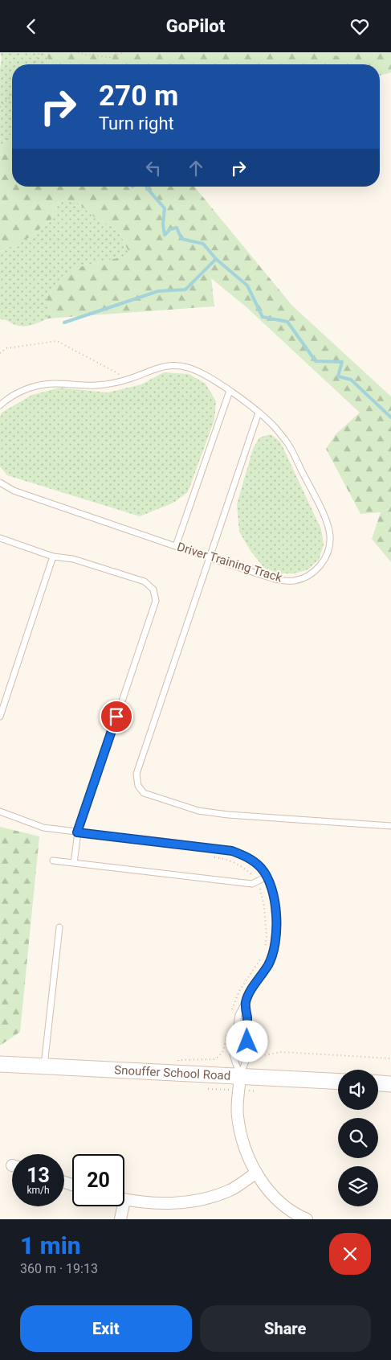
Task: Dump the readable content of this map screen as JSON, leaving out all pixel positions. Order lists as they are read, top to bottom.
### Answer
{
  "streets": {
    "main road": ["Snouffer School Road"],
    "lane": ["Driver Training Track"]
  },
  "page": {
    "header": "GoPilot",
    "turn": ["270 m", "Turn right"],
    "speed": "13 km/h",
    "limit": "20",
    "heading": ["1 min", "360 m · 19:13"],
    "buttons": ["Exit", "Share"]
  }
}
